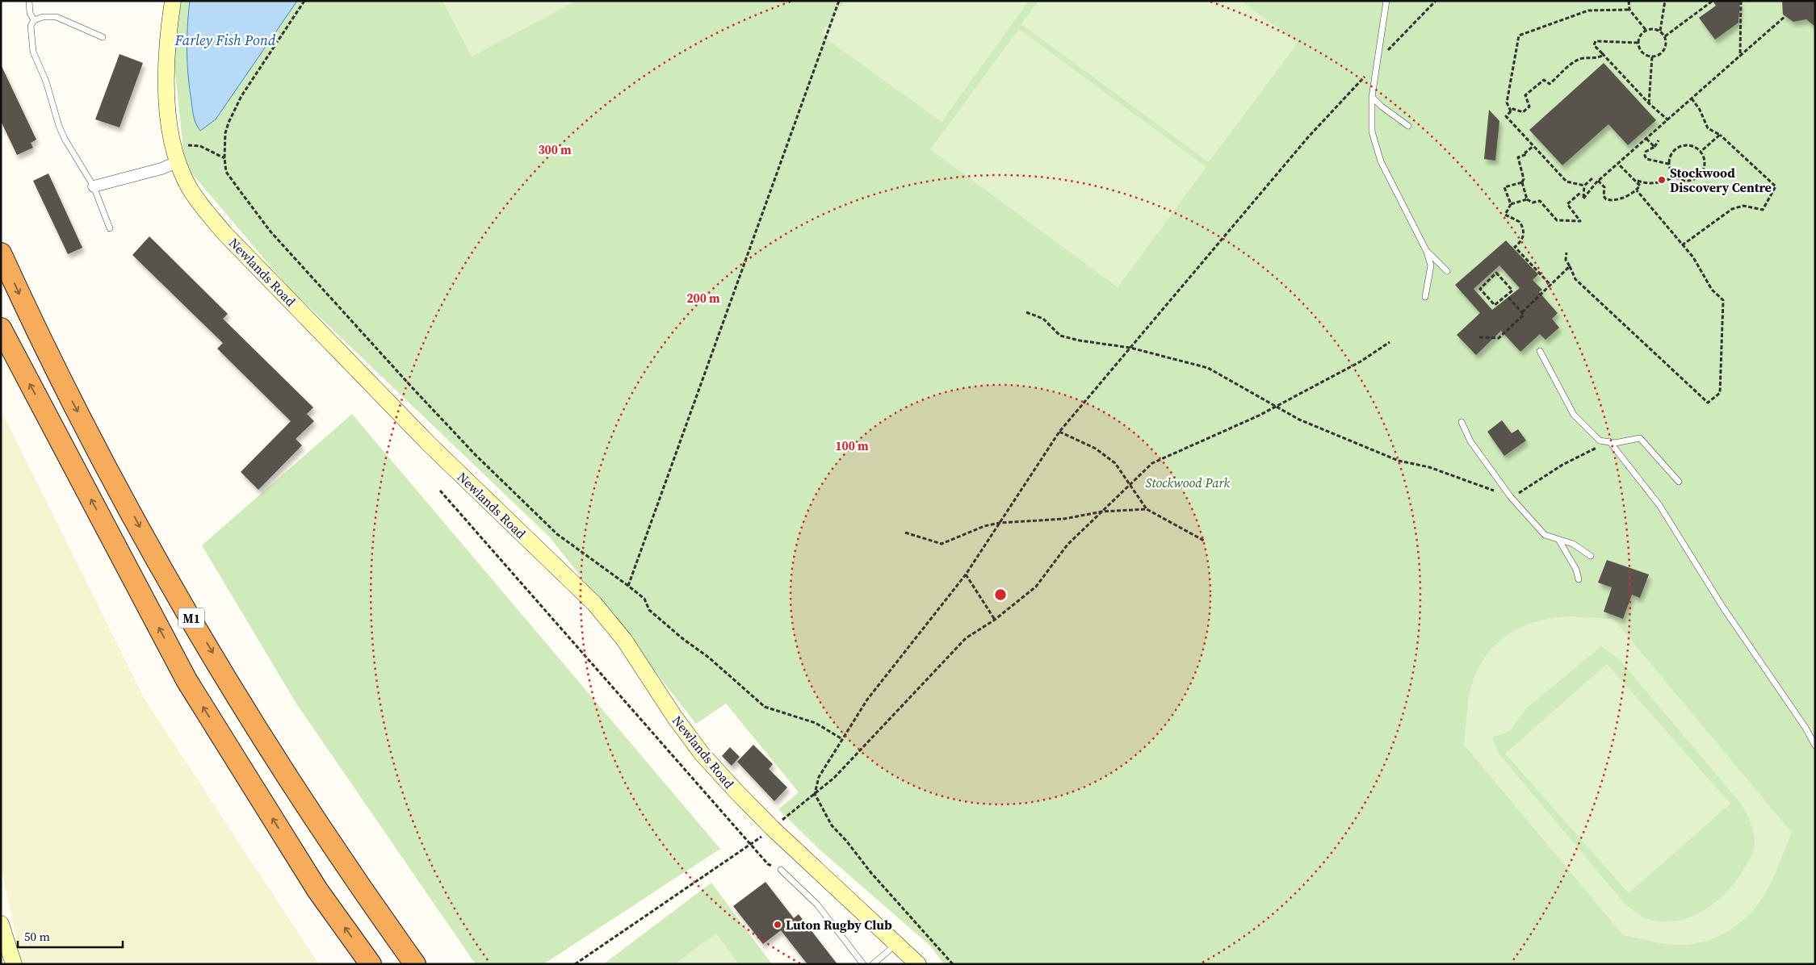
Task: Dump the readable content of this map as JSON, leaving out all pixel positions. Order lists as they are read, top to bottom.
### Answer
{
  "streets": {
    "highway": ["M1"],
    "main road": ["Newlands Road"]
  },
  "water": ["Farley Fish Pond"],
  "parks": ["Stockwood Park"],
  "places": ["Stockwood Discovery Centre", "Luton Rugby Club"],
  "scale_bar": "50 m",
  "rings": ["300 m", "200 m", "100 m"]
}
